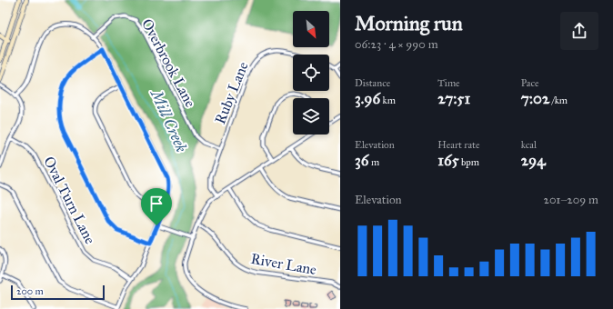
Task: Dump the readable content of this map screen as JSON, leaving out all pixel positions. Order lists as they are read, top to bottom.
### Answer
{
  "streets": {
    "street": [
      "Overbrook Lane",
      "Ruby Lane",
      "Oval Turn Lane",
      "River Lane"
    ]
  },
  "crossings": [
    ["Overbrook Lane", "Ruby Lane"]
  ],
  "water": ["Mill Creek"],
  "scale_bar": "200 m",
  "north": "bottom right",
  "page": {
    "heading": ["Morning run", "06:23 · 4 × 990 m"],
    "stats": [
      ["Distance", "3.96 km"],
      ["Time", "27:51"],
      ["Pace", "7:02 /km"],
      ["Elevation", "36 m"],
      ["Heart rate", "165 bpm"],
      ["kcal", "294"]
    ],
    "chart": ["Elevation", "201–209 m"],
    "scale": "200 m"
  }
}
